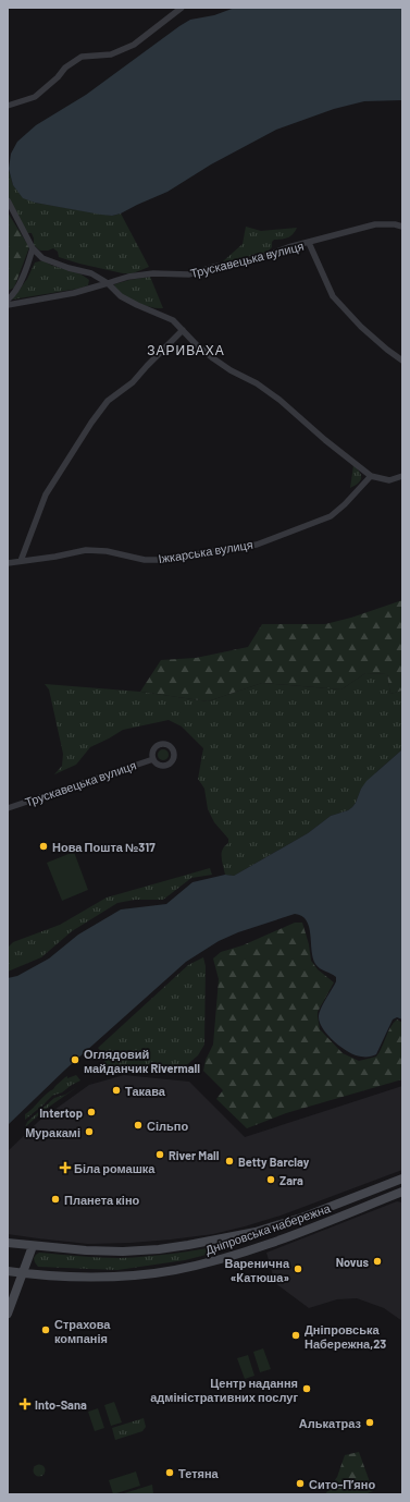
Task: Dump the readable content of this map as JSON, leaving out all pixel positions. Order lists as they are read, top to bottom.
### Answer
{
  "streets": {
    "main road": ["Дніпровська набережна"],
    "street": ["Трускавецька вулиця", "Іжкарська вулиця"]
  },
  "districts": ["ЗАРИВАХА"],
  "places": {
    "other": [
      "Нова Пошта №317",
      "Оглядовий майданчик Rivermall",
      "Такава",
      "Intertop",
      "Сільпо",
      "Муракамі",
      "River Mall",
      "Betty Barclay",
      "Zara",
      "Планета кіно",
      "Novus",
      "Варенична «Катюша»",
      "Страхова компанія",
      "Дніпровська Набережна,23",
      "Центр надання адміністративних послуг",
      "Алькатраз",
      "Тетяна",
      "Сито-П’яно"
    ],
    "health": ["Біла ромашка", "Into-Sana"]
  }
}
